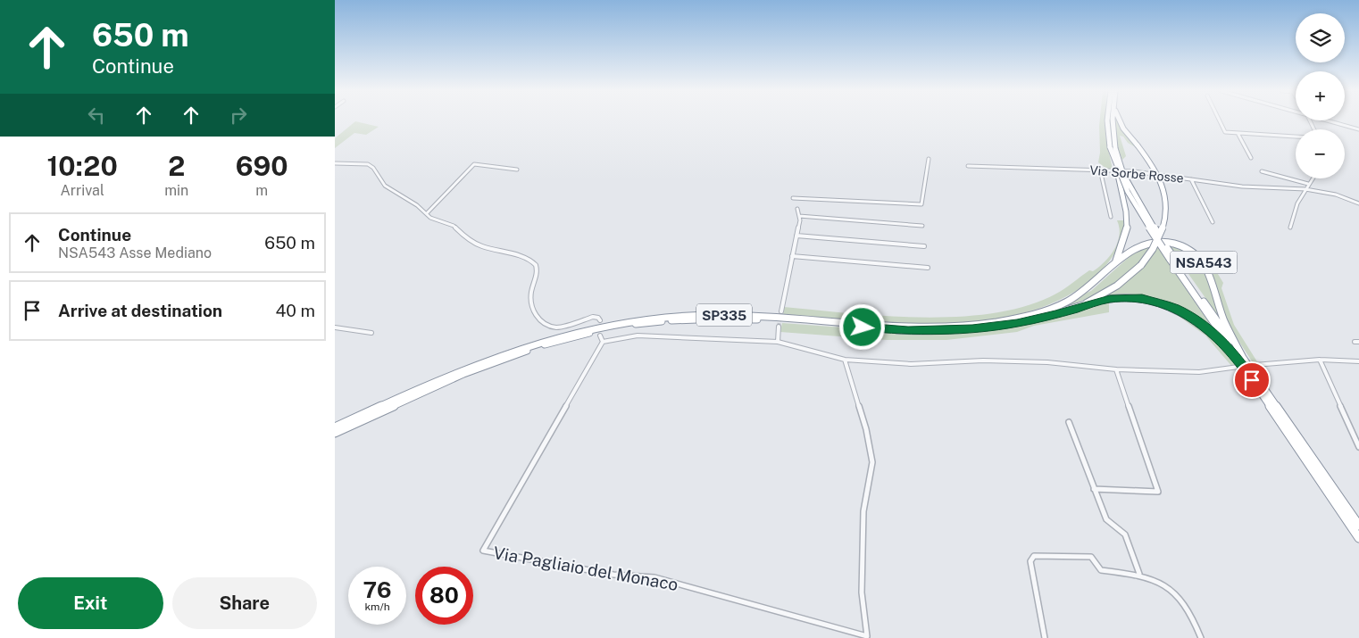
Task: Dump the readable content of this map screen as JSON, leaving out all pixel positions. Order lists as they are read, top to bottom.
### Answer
{
  "streets": {
    "highway": ["NSA543", "SP335"],
    "street": ["Via Sorbe Rosse", "Via Pagliaio del Monaco"]
  },
  "crossings": [
    ["NSA543", "SP335"]
  ],
  "page": {
    "turn": ["650 m", "Continue"],
    "map_buttons": ["+", "−"],
    "eta": [
      "10:20",
      "Arrival",
      "2",
      "min",
      "690",
      "m"
    ],
    "list": [
      {
        "name": "Continue",
        "note": "NSA543 Asse Mediano",
        "value": "650 m"
      },
      {
        "name": "Arrive at destination",
        "value": "40 m"
      }
    ],
    "speed": "76 km/h",
    "limit": "80",
    "buttons": ["Exit", "Share"]
  }
}
